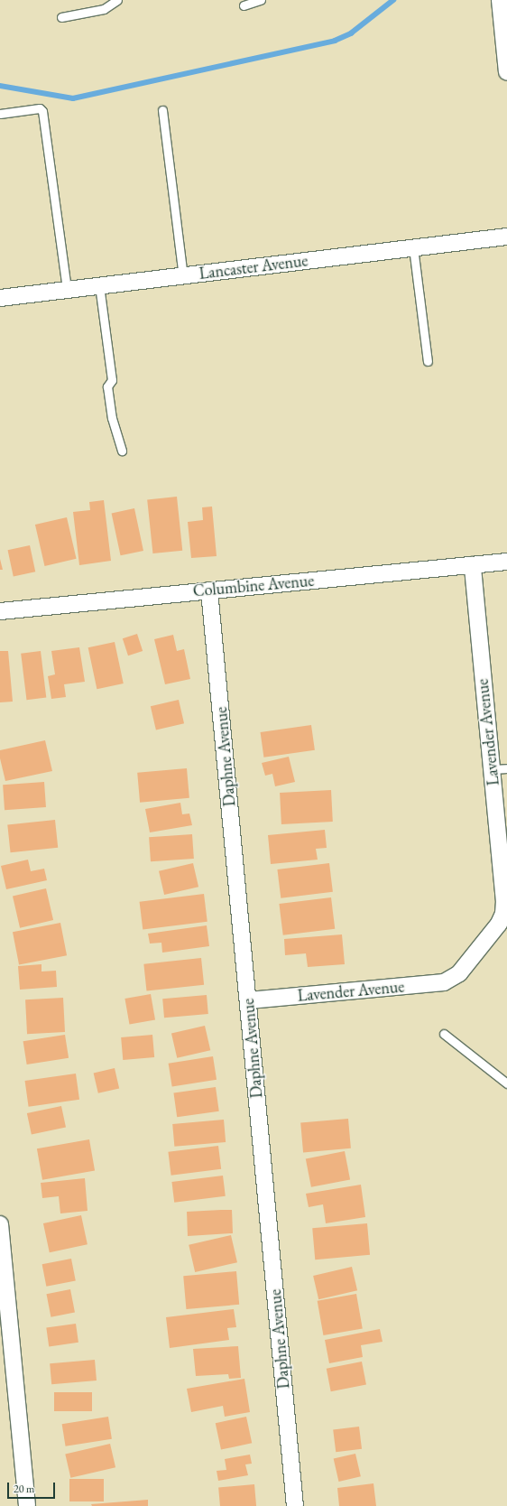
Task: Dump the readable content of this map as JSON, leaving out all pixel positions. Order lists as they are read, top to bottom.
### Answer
{
  "streets": {
    "street": [
      "Lancaster Avenue",
      "Columbine Avenue",
      "Lavender Avenue",
      "Daphne Avenue"
    ]
  },
  "crossings": [
    ["Columbine Avenue", "Lavender Avenue"],
    ["Columbine Avenue", "Daphne Avenue"],
    ["Lavender Avenue", "Daphne Avenue"]
  ],
  "scale_bar": "20 m"
}
